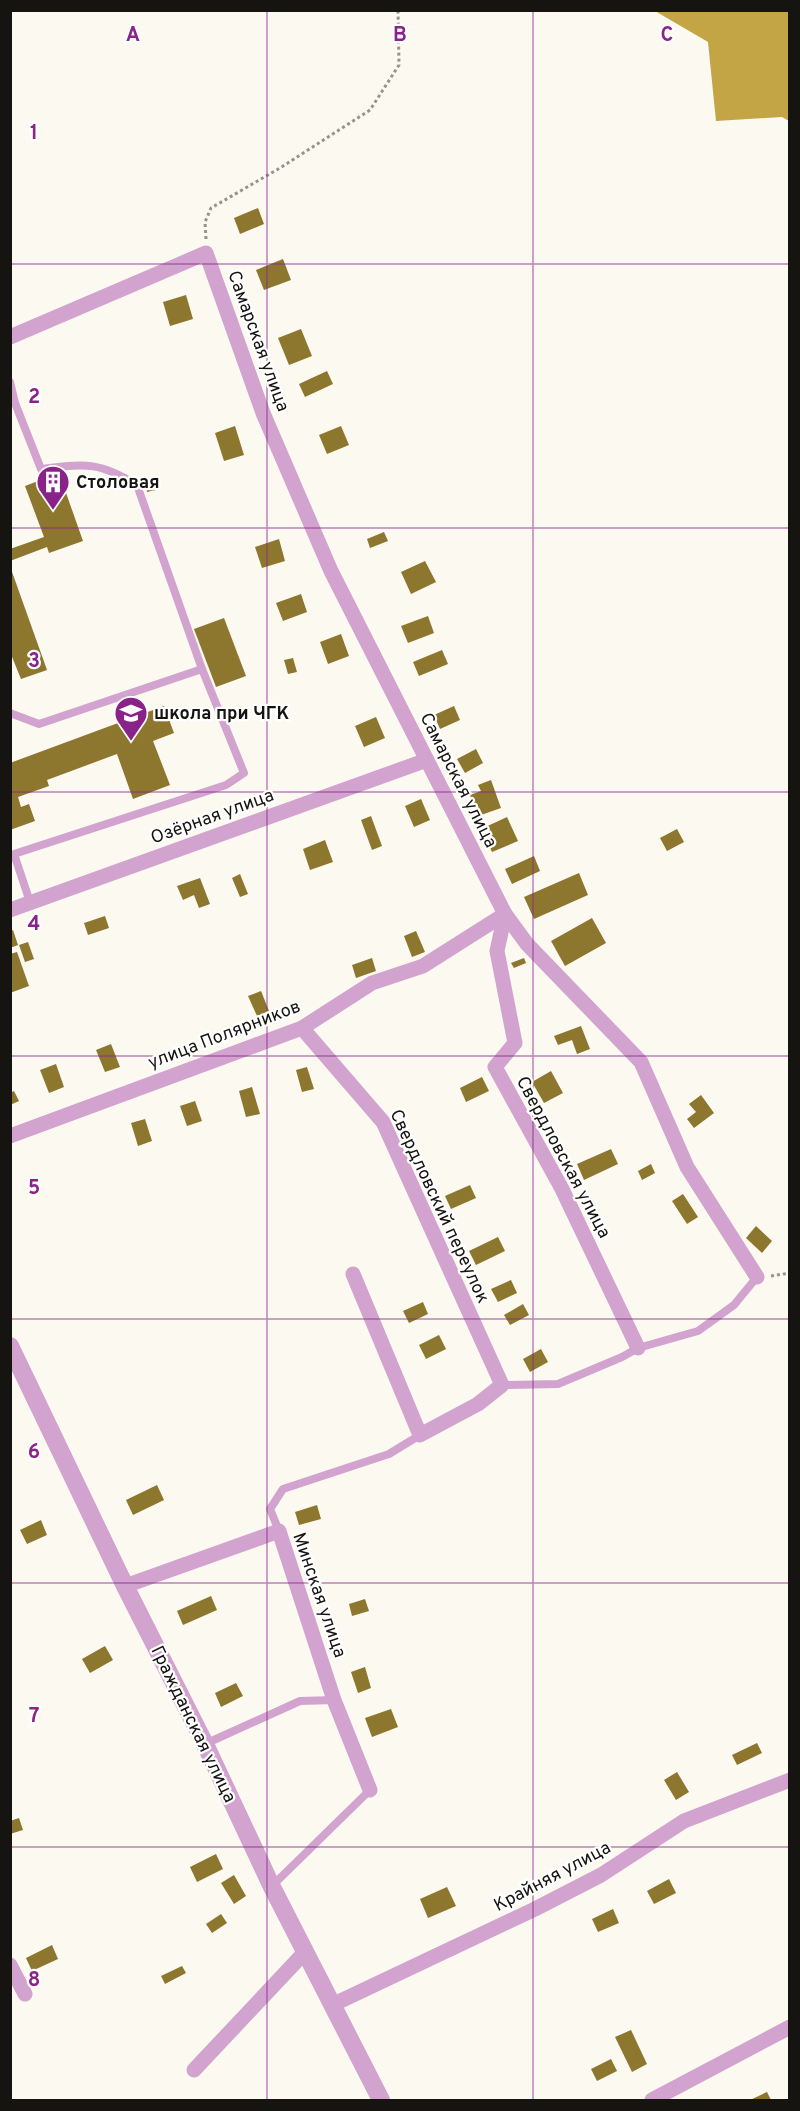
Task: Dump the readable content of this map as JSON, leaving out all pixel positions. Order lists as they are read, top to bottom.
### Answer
{
  "streets": {
    "street": [
      "Самарская улица",
      "Озёрная улица",
      "улица Полярников",
      "Свердловская улица",
      "Свердловский переулок",
      "Минская улица",
      "Гражданская улица",
      "Крайняя улица"
    ]
  },
  "crossings": [
    ["Самарская улица", "Озёрная улица"],
    ["Самарская улица", "улица Полярников"],
    ["Самарская улица", "Свердловская улица"],
    ["улица Полярников", "Свердловская улица"],
    ["улица Полярников", "Свердловский переулок"],
    ["Минская улица", "Гражданская улица"],
    ["Гражданская улица", "Крайняя улица"]
  ],
  "places": {
    "building": ["Столовая"],
    "school or university": ["школа при ЧГК"]
  },
  "grid": {
    "columns": ["A", "B", "C"],
    "rows": [
      "1",
      "2",
      "3",
      "4",
      "5",
      "6",
      "7",
      "8"
    ]
  }
}
